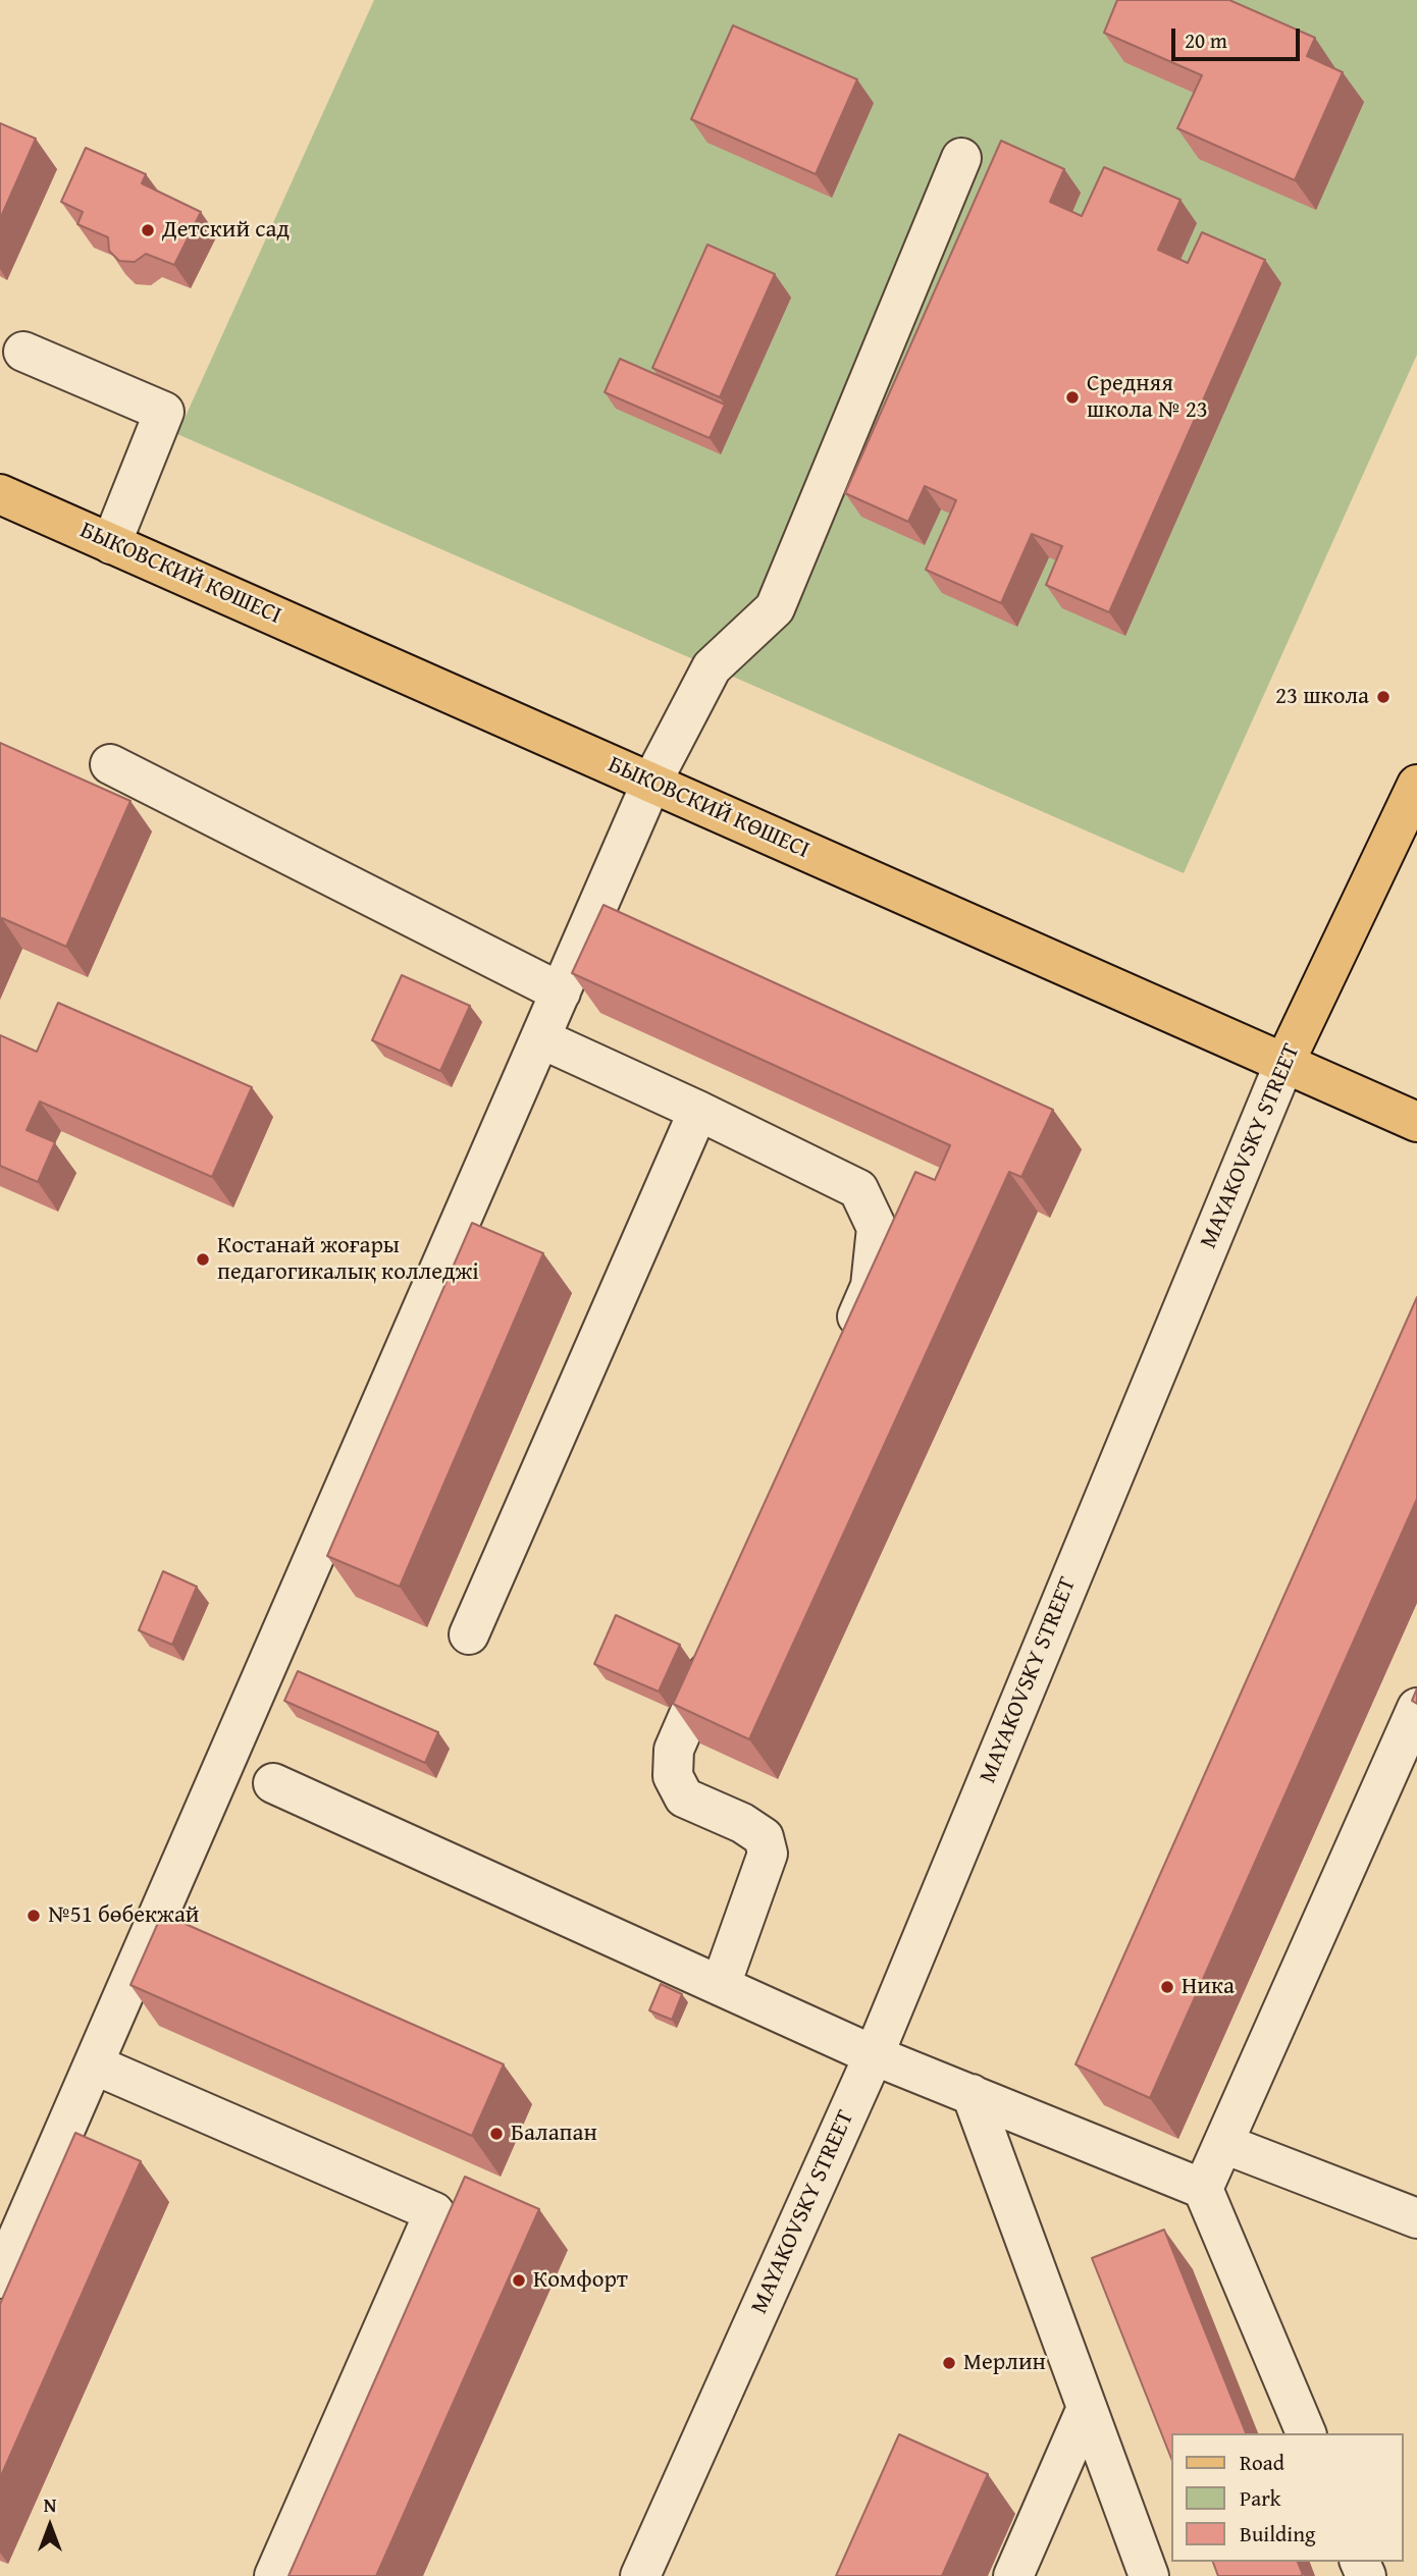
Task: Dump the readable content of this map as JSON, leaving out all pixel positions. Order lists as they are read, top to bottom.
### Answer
{
  "streets": {
    "main road": ["БЫКОВСКИЙ КӨШЕСІ", "MAYAKOVSKY STREET"]
  },
  "crossings": [
    ["БЫКОВСКИЙ КӨШЕСІ", "MAYAKOVSKY STREET"]
  ],
  "places": [
    "Детский сад",
    "Средняя школа № 23",
    "23 школа",
    "Костанай жоғары педагогикалық колледжі",
    "№51 бөбекжай",
    "Ника",
    "Балапан",
    "Комфорт",
    "Мерлин"
  ],
  "legend": ["Road", "Park", "Building"],
  "scale_bar": "20 m",
  "north": "top"
}
